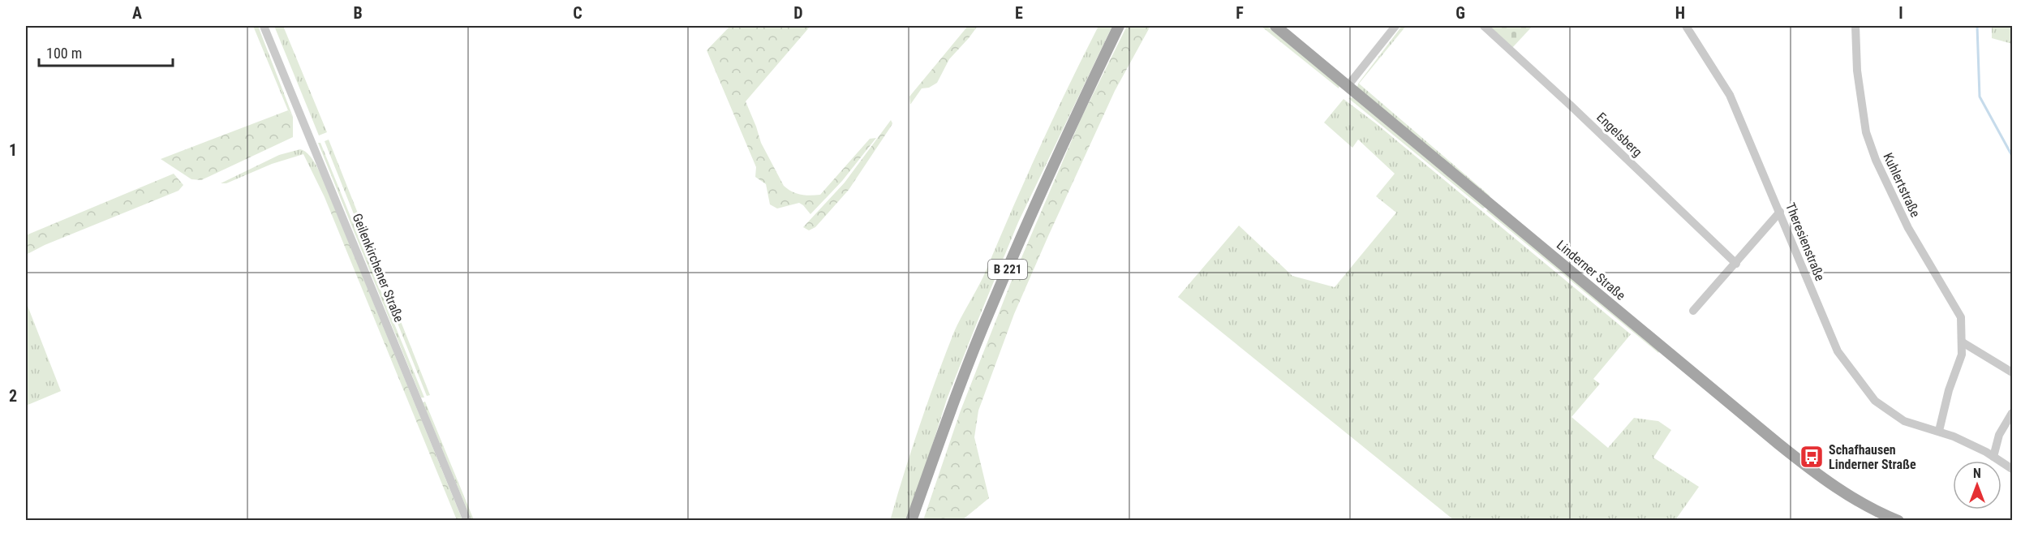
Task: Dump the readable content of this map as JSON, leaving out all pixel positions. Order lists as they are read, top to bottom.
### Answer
{
  "streets": {
    "main road": ["B 221", "Linderner Straße"],
    "street": [
      "Engelsberg",
      "Kuhlertstraße",
      "Theresienstraße",
      "Geilenkirchener Straße"
    ]
  },
  "crossings": [
    ["Kuhlertstraße", "Theresienstraße"]
  ],
  "places": {
    "bus stop": ["Schafhausen Linderner Straße"]
  },
  "scale_bar": "100 m",
  "north": "top",
  "grid": {
    "columns": [
      "A",
      "B",
      "C",
      "D",
      "E",
      "F",
      "G",
      "H",
      "I"
    ],
    "rows": ["1", "2"]
  }
}
